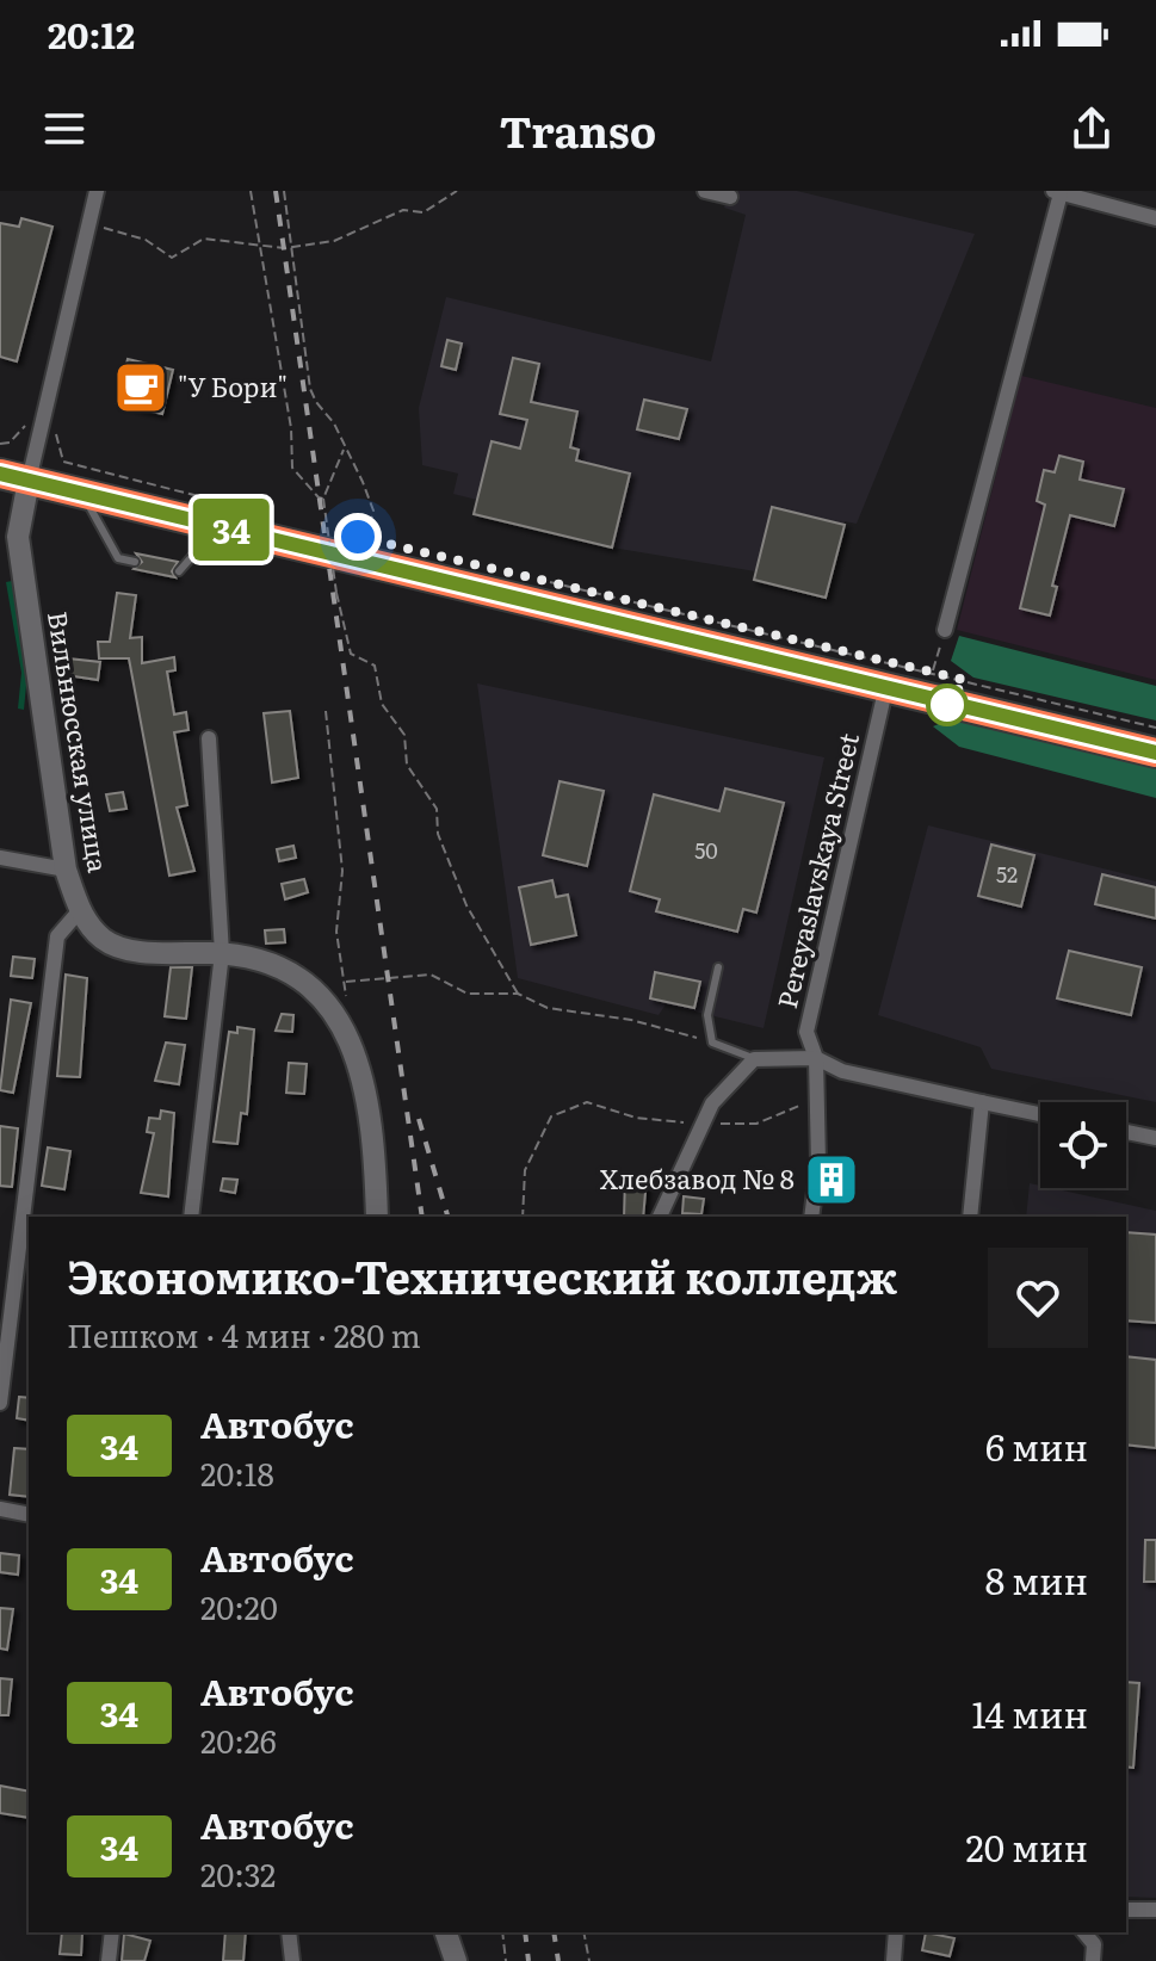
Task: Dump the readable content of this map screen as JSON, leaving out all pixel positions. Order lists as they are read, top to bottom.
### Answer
{
  "streets": {
    "street": ["Вильнюсская улица", "Pereyaslavskaya Street"]
  },
  "places": {
    "cafe": ["\"У Бори\""],
    "building": ["Хлебзавод № 8"]
  },
  "lines": ["bus line 34"],
  "house_numbers": ["50", "52"],
  "page": {
    "status": "20:12",
    "header": "Transo",
    "on_map": "34",
    "heading": ["Экономико-Технический колледж", "Пешком · 4 мин · 280 m"],
    "list": [
      {
        "mark": "34",
        "name": "Автобус",
        "note": "20:18",
        "value": "6 мин"
      },
      {
        "mark": "34",
        "name": "Автобус",
        "note": "20:20",
        "value": "8 мин"
      },
      {
        "mark": "34",
        "name": "Автобус",
        "note": "20:26",
        "value": "14 мин"
      },
      {
        "mark": "34",
        "name": "Автобус",
        "note": "20:32",
        "value": "20 мин"
      }
    ]
  }
}
